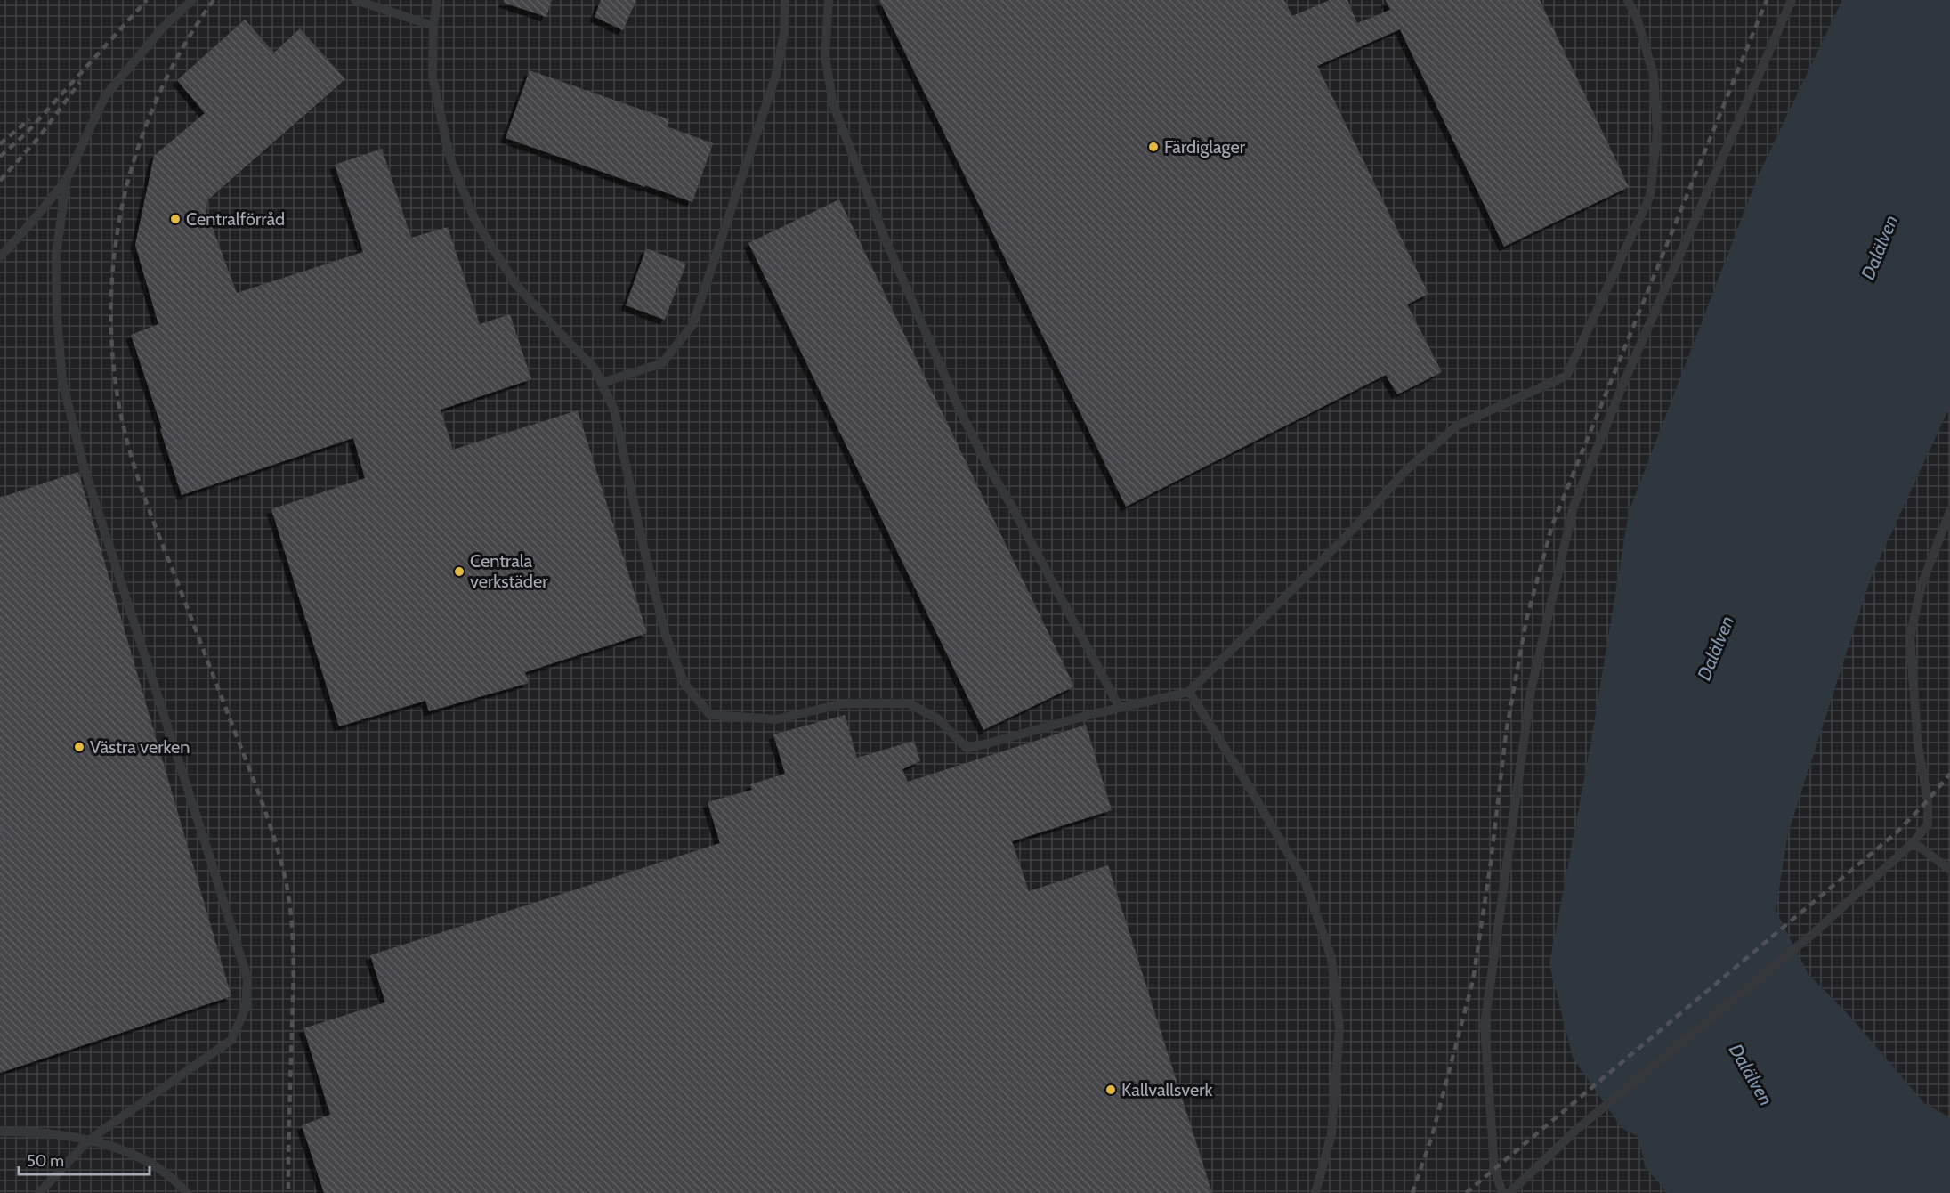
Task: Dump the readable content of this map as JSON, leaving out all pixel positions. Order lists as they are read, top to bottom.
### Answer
{
  "water": ["Dalälven"],
  "places": [
    "Färdiglager",
    "Centralförråd",
    "Centrala verkstäder",
    "Västra verken",
    "Kallvallsverk"
  ],
  "scale_bar": "50 m"
}
